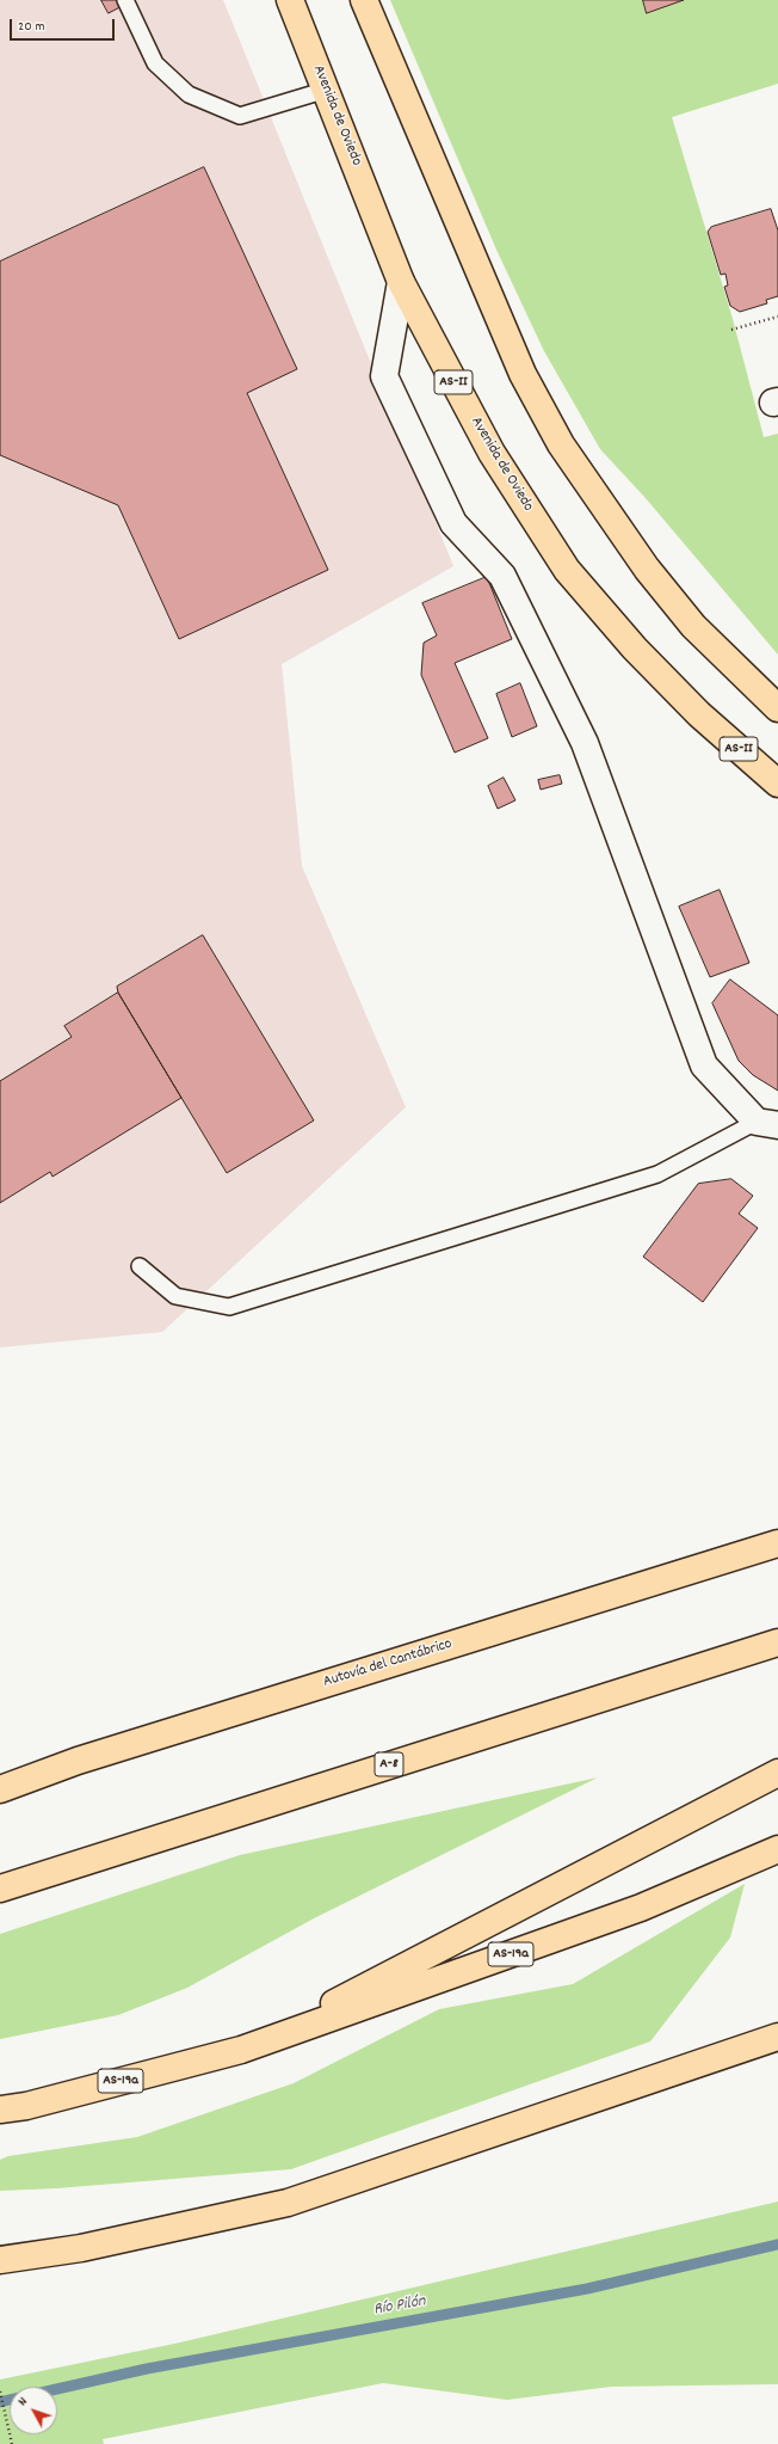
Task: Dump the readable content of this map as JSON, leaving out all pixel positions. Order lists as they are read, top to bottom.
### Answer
{
  "streets": {
    "main road": [
      "Avenida de Oviedo",
      "AS-II",
      "Autovía del Cantábrico",
      "A-8",
      "AS-19a"
    ]
  },
  "water": ["Río Pilón"],
  "scale_bar": "20 m",
  "north": "top left"
}
